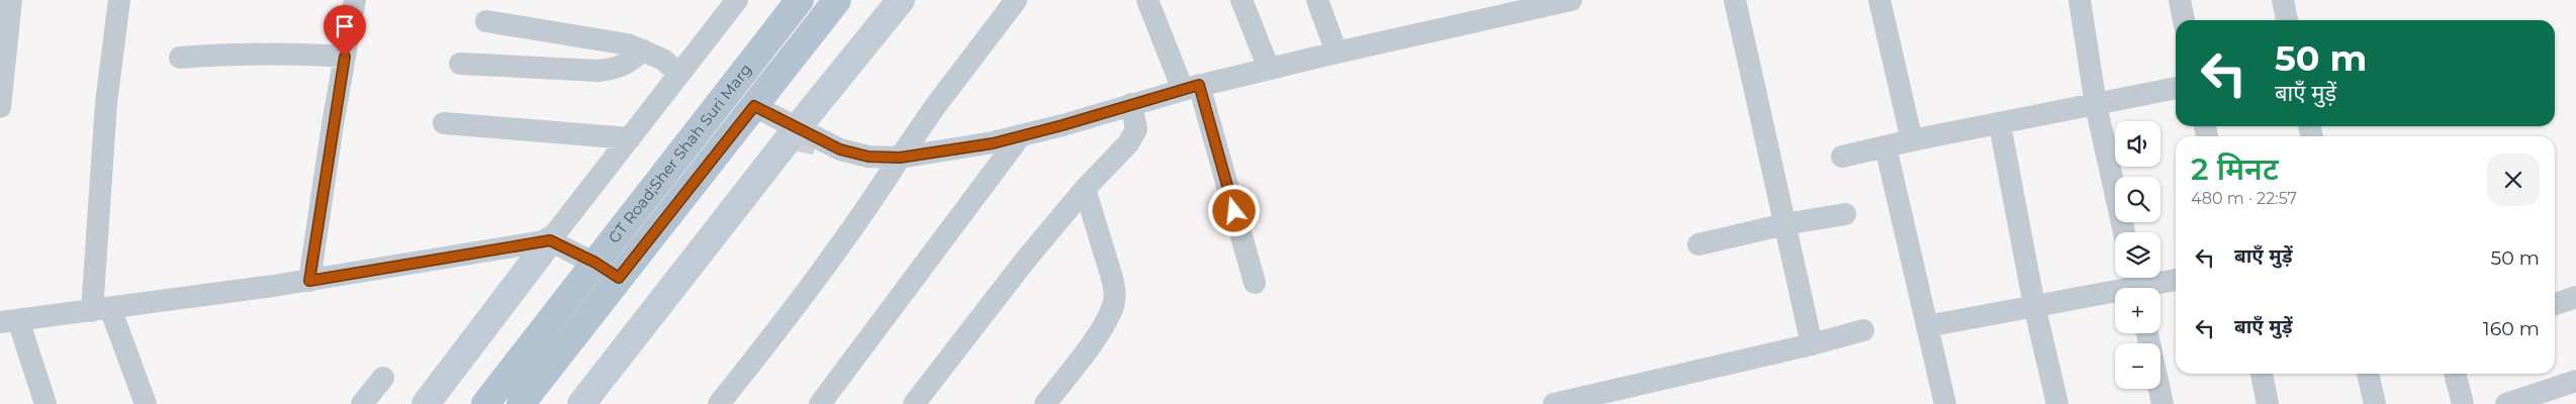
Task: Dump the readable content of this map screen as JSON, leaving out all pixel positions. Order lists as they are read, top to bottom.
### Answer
{
  "streets": {
    "main road": ["GT Road;Sher Shah Suri Marg"]
  },
  "page": {
    "turn": ["50 m", "बाएँ मुड़ें"],
    "map_buttons": ["+", "−"],
    "heading": ["2 मिनट", "480 m · 22:57"],
    "list": [
      {
        "name": "बाएँ मुड़ें",
        "value": "50 m"
      },
      {
        "name": "बाएँ मुड़ें",
        "value": "160 m"
      }
    ]
  }
}
